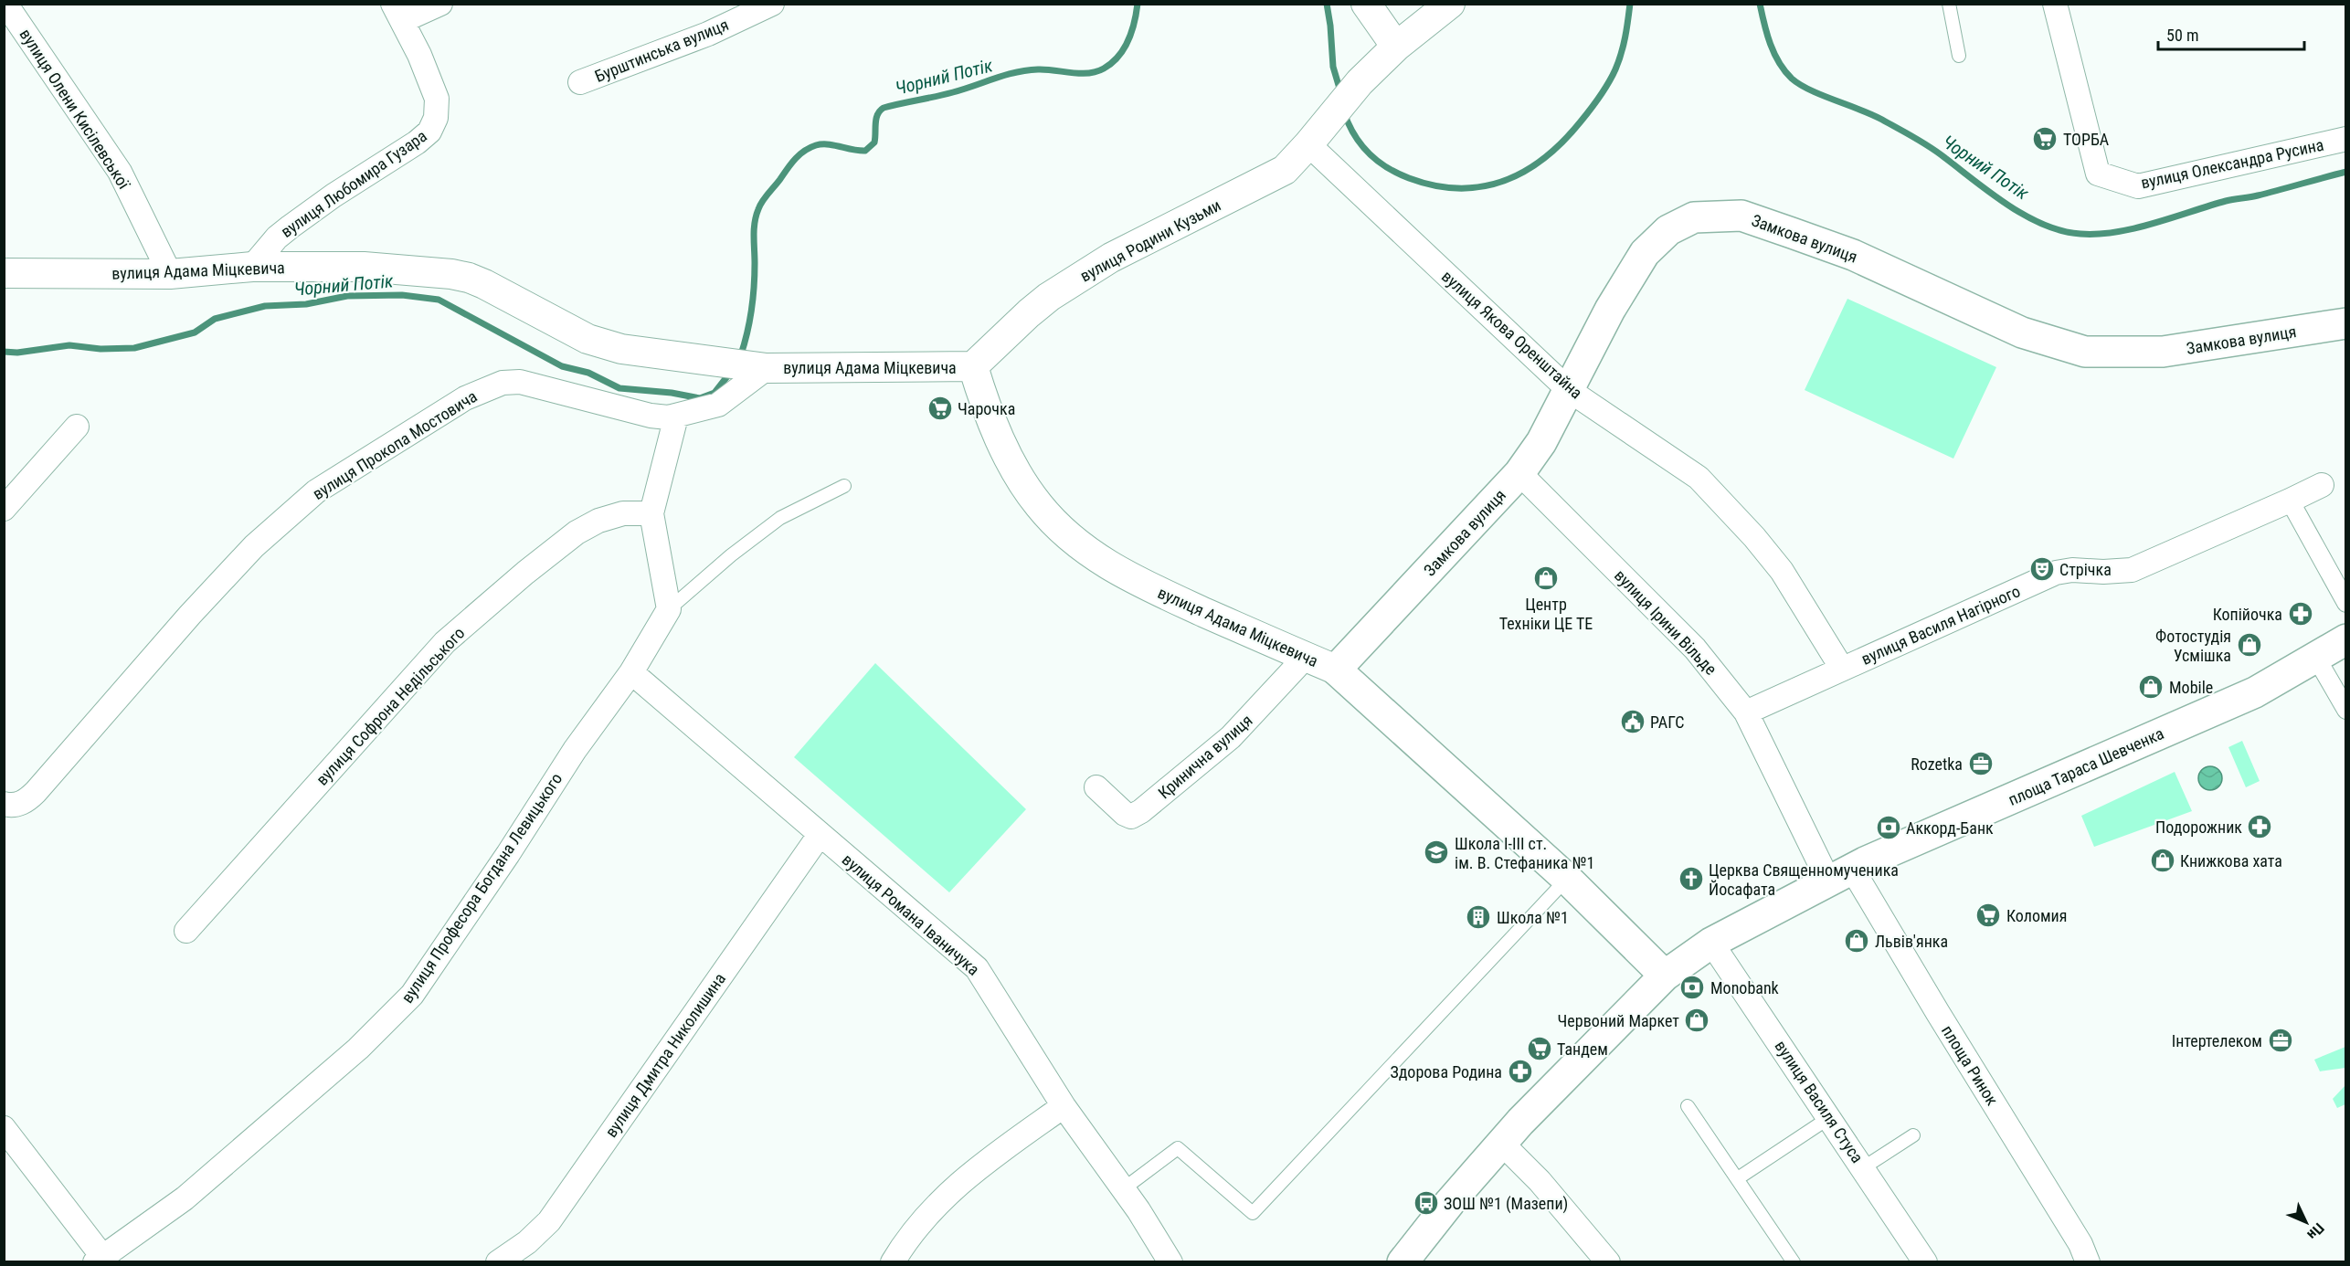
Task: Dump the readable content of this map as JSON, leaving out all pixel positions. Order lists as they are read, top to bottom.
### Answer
{
  "streets": {
    "main road": ["Замкова вулиця", "вулиця Адама Міцкевича", "площа Тараса Шевченка"],
    "street": [
      "Бурштинська вулиця",
      "вулиця Олени Кисілевської",
      "вулиця Олександра Русина",
      "вулиця Любомира Гузара",
      "вулиця Родини Кузьми",
      "вулиця Якова Оренштайна",
      "вулиця Прокопа Мостовича",
      "вулиця Ірини Вільде",
      "вулиця Василя Нагірного",
      "вулиця Софрона Недільського",
      "Кринична вулиця",
      "вулиця Професора Богдана Левицького",
      "вулиця Романа Іваничука",
      "вулиця Дмитра Николишина",
      "площа Ринок",
      "вулиця Василя Стуса"
    ]
  },
  "crossings": [
    ["вулиця Олени Кисілевської", "вулиця Адама Міцкевича"],
    ["вулиця Любомира Гузара", "вулиця Адама Міцкевича"],
    ["Замкова вулиця", "вулиця Адама Міцкевича"],
    ["Замкова вулиця", "вулиця Якова Оренштайна"],
    ["Замкова вулиця", "вулиця Ірини Вільде"],
    ["вулиця Родини Кузьми", "вулиця Адама Міцкевича"],
    ["вулиця Родини Кузьми", "вулиця Якова Оренштайна"],
    ["вулиця Адама Міцкевича", "вулиця Прокопа Мостовича"],
    ["вулиця Адама Міцкевича", "Кринична вулиця"],
    ["вулиця Адама Міцкевича", "площа Тараса Шевченка"],
    ["вулиця Якова Оренштайна", "вулиця Василя Нагірного"],
    ["вулиця Ірини Вільде", "вулиця Василя Нагірного"],
    ["вулиця Ірини Вільде", "площа Тараса Шевченка"],
    ["вулиця Ірини Вільде", "площа Ринок"],
    ["площа Тараса Шевченка", "площа Ринок"],
    ["площа Тараса Шевченка", "вулиця Василя Стуса"],
    ["вулиця Професора Богдана Левицького", "вулиця Романа Іваничука"],
    ["вулиця Романа Іваничука", "вулиця Дмитра Николишина"]
  ],
  "water": ["Чорний Потік"],
  "places": {
    "supermarket": [
      "ТОРБА",
      "Чарочка",
      "Коломия",
      "Тандем"
    ],
    "theatre": ["Стрічка"],
    "shop": [
      "Центр Техніки ЦЕ ТЕ",
      "Фотостудія Усмішка",
      "Mobile",
      "Книжкова хата",
      "Львів'янка",
      "Червоний Маркет"
    ],
    "pharmacy": ["Копійочка", "Подорожник", "Здорова Родина"],
    "public building": ["РАГС"],
    "office": ["Rozetka", "Інтертелеком"],
    "bank": ["Аккорд-Банк", "Monobank"],
    "school or university": ["Школа I-III ст. ім. В. Стефаника №1"],
    "church": ["Церква Священномученика Йосафата"],
    "building": ["Школа №1"],
    "bus stop": ["ЗОШ №1 (Мазепи)"]
  },
  "scale_bar": "50 m",
  "north": "bottom right"
}
